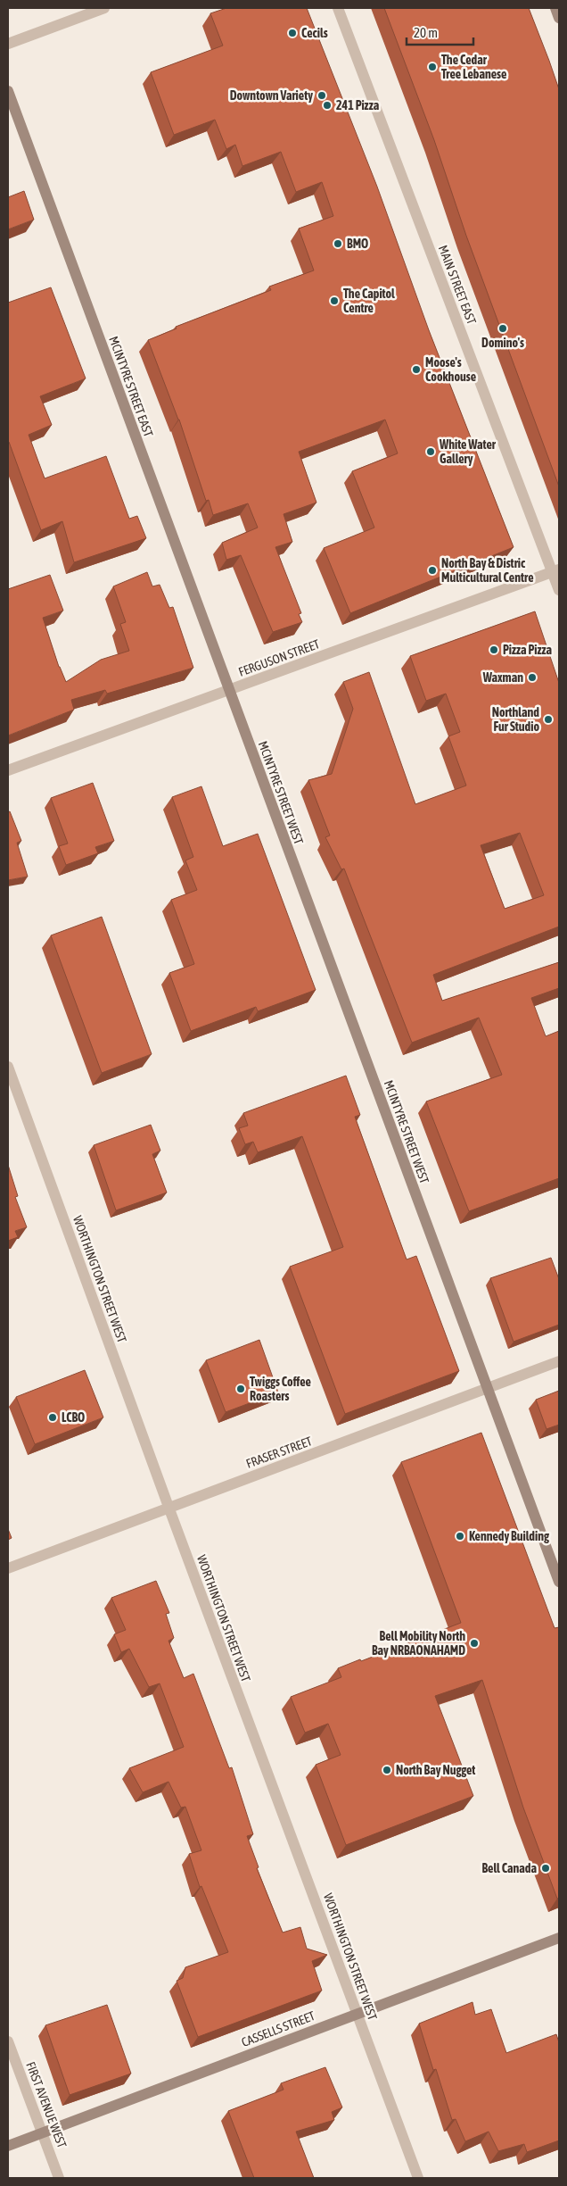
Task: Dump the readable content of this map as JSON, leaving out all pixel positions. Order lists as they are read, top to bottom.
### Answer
{
  "streets": {
    "main road": ["MCINTYRE STREET EAST", "MCINTYRE STREET WEST", "CASSELLS STREET"],
    "street": [
      "MAIN STREET EAST",
      "FERGUSON STREET",
      "WORTHINGTON STREET WEST",
      "FRASER STREET",
      "FIRST AVENUE WEST"
    ]
  },
  "crossings": [
    ["MAIN STREET EAST", "FERGUSON STREET"],
    ["MCINTYRE STREET EAST", "FERGUSON STREET"],
    ["MCINTYRE STREET EAST", "MCINTYRE STREET WEST"],
    ["FERGUSON STREET", "MCINTYRE STREET WEST"],
    ["MCINTYRE STREET WEST", "FRASER STREET"],
    ["WORTHINGTON STREET WEST", "FRASER STREET"],
    ["WORTHINGTON STREET WEST", "CASSELLS STREET"],
    ["CASSELLS STREET", "FIRST AVENUE WEST"]
  ],
  "places": [
    "Cecils",
    "The Cedar Tree Lebanese",
    "Downtown Variety",
    "241 Pizza",
    "BMO",
    "The Capitol Centre",
    "Domino's",
    "Moose's Cookhouse",
    "White Water Gallery",
    "North Bay & Distric Multicultural Centre",
    "Pizza Pizza",
    "Waxman",
    "Northland Fur Studio",
    "Twiggs Coffee Roasters",
    "LCBO",
    "Kennedy Building",
    "Bell Mobility North Bay NRBAONAHAMD",
    "North Bay Nugget",
    "Bell Canada"
  ],
  "scale_bar": "20 m"
}
